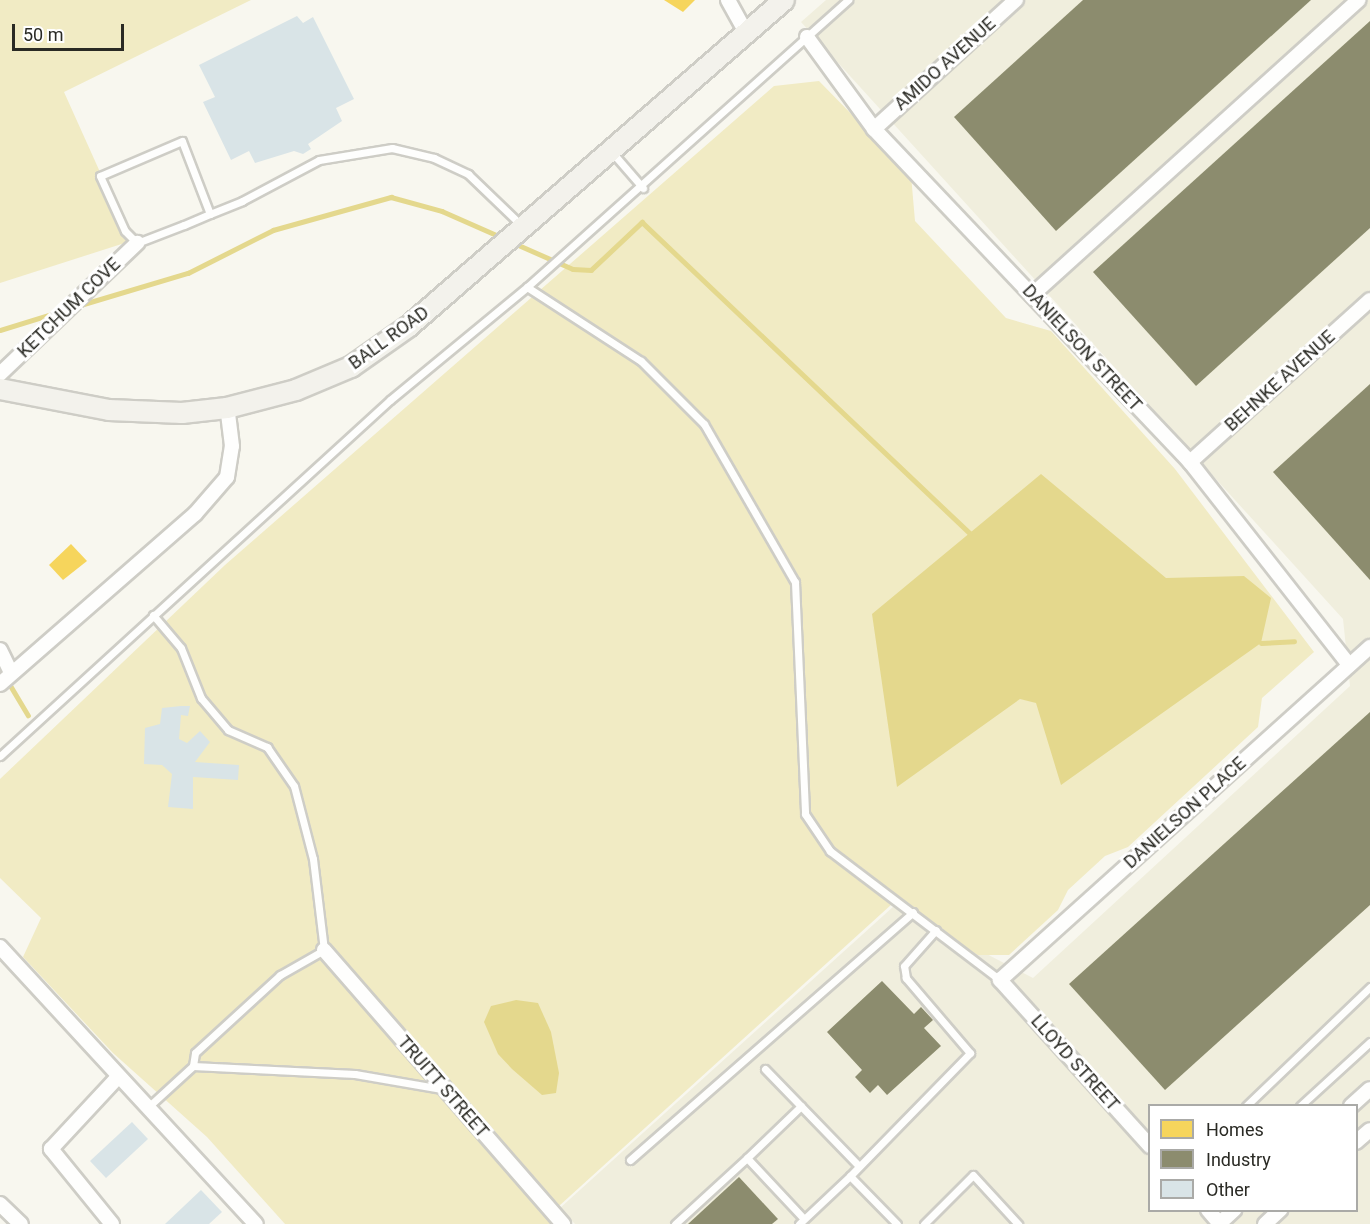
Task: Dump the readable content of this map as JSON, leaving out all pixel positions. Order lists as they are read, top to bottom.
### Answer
{
  "streets": {
    "main road": ["BALL ROAD"],
    "street": [
      "AMIDO AVENUE",
      "KETCHUM COVE",
      "DANIELSON STREET",
      "BEHNKE AVENUE",
      "DANIELSON PLACE",
      "LLOYD STREET",
      "TRUITT STREET"
    ]
  },
  "crossings": [
    ["AMIDO AVENUE", "DANIELSON STREET"],
    ["DANIELSON STREET", "BEHNKE AVENUE"],
    ["DANIELSON STREET", "DANIELSON PLACE"],
    ["DANIELSON PLACE", "LLOYD STREET"]
  ],
  "legend": ["Homes", "Industry", "Other"],
  "scale_bar": "50 m"
}
